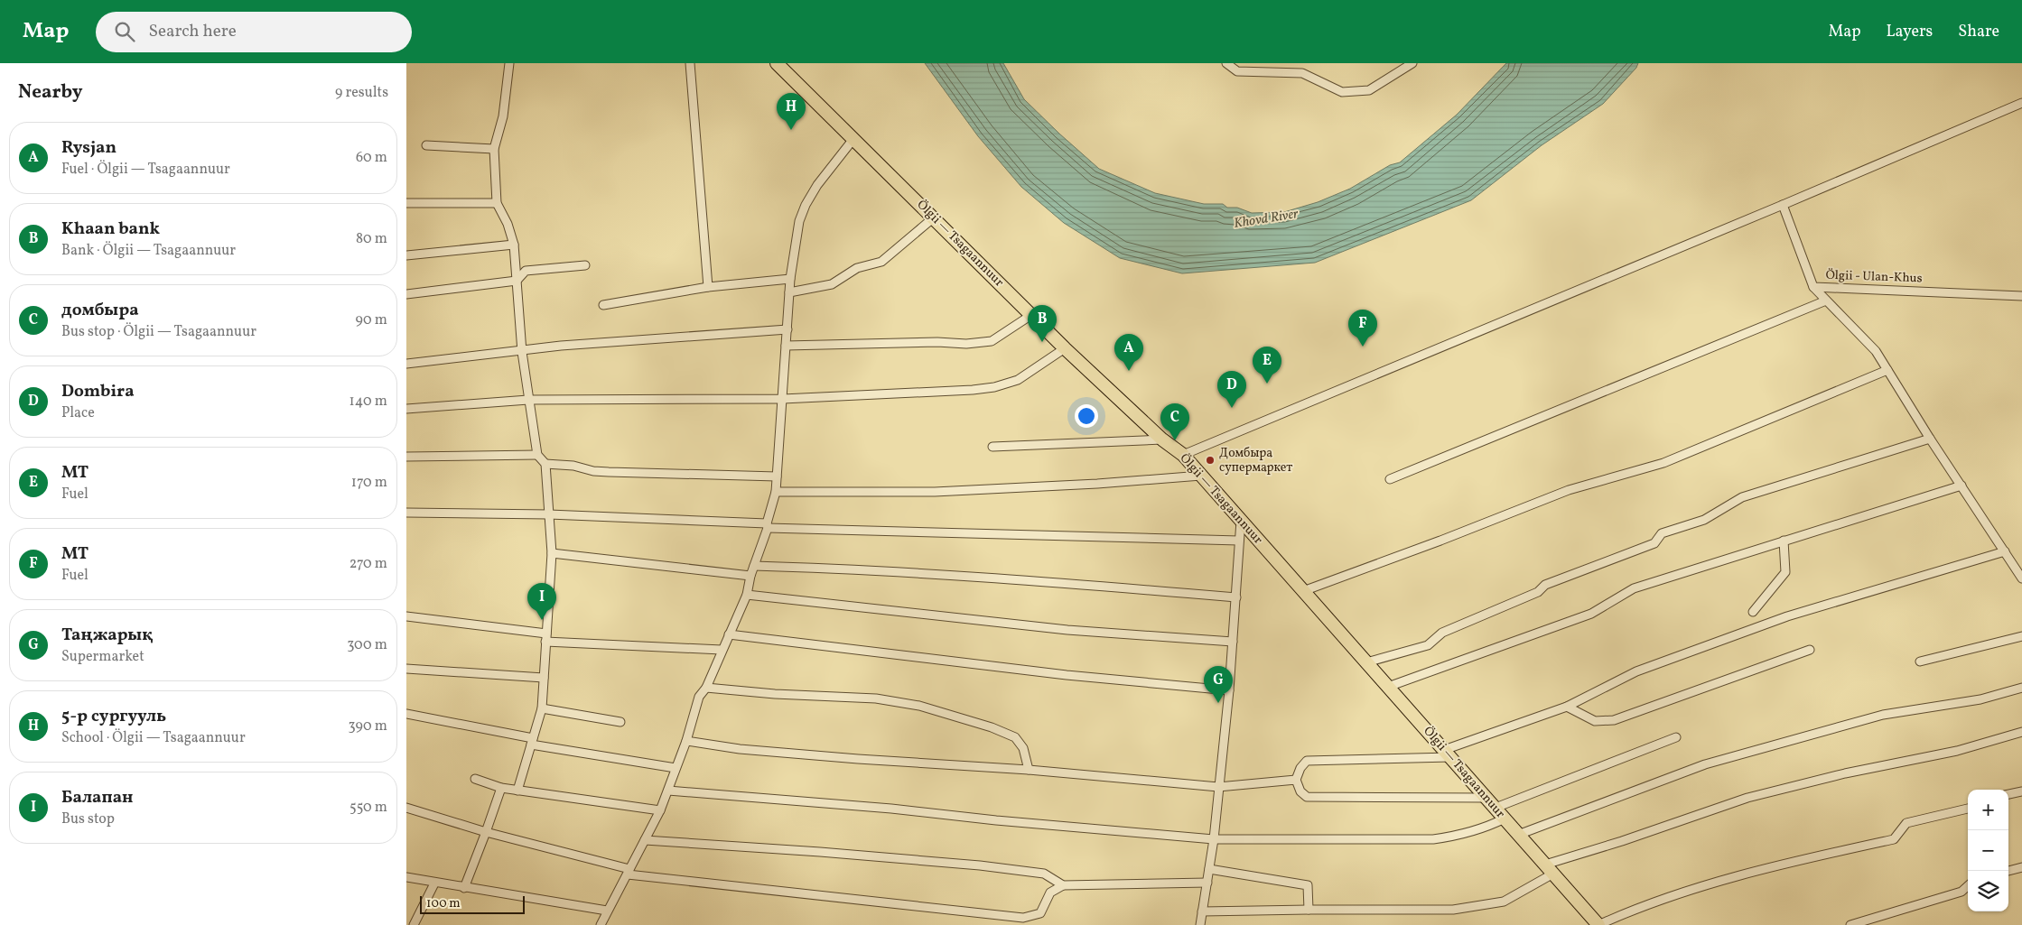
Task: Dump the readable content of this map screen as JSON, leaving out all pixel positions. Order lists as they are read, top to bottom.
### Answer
{
  "streets": {
    "highway": ["Ölgii — Tsagaannuur"],
    "street": ["Ölgii - Ulan-Khus"]
  },
  "water": ["Khovd River"],
  "places": ["Домбыра супермаркет"],
  "scale_bar": "100 m",
  "page": {
    "header": "Map",
    "search": "Search here",
    "nav": ["Map", "Layers", "Share"],
    "heading": ["Nearby", "9 results"],
    "pins": [
      "H",
      "B",
      "F",
      "A",
      "E",
      "D",
      "C",
      "I",
      "G"
    ],
    "list": [
      {
        "mark": "A",
        "name": "Rysjan",
        "note": "Fuel · Ölgii — Tsagaannuur",
        "value": "60 m"
      },
      {
        "mark": "B",
        "name": "Khaan bank",
        "note": "Bank · Ölgii — Tsagaannuur",
        "value": "80 m"
      },
      {
        "mark": "C",
        "name": "домбыра",
        "note": "Bus stop · Ölgii — Tsagaannuur",
        "value": "90 m"
      },
      {
        "mark": "D",
        "name": "Dombira",
        "note": "Place",
        "value": "140 m"
      },
      {
        "mark": "E",
        "name": "МТ",
        "note": "Fuel",
        "value": "170 m"
      },
      {
        "mark": "F",
        "name": "MT",
        "note": "Fuel",
        "value": "270 m"
      },
      {
        "mark": "G",
        "name": "Таңжарық",
        "note": "Supermarket",
        "value": "300 m"
      },
      {
        "mark": "H",
        "name": "5-р сургууль",
        "note": "School · Ölgii — Tsagaannuur",
        "value": "390 m"
      },
      {
        "mark": "I",
        "name": "Балапан",
        "note": "Bus stop",
        "value": "550 m"
      }
    ],
    "map_buttons": ["+", "−"],
    "scale": "100 m"
  }
}
